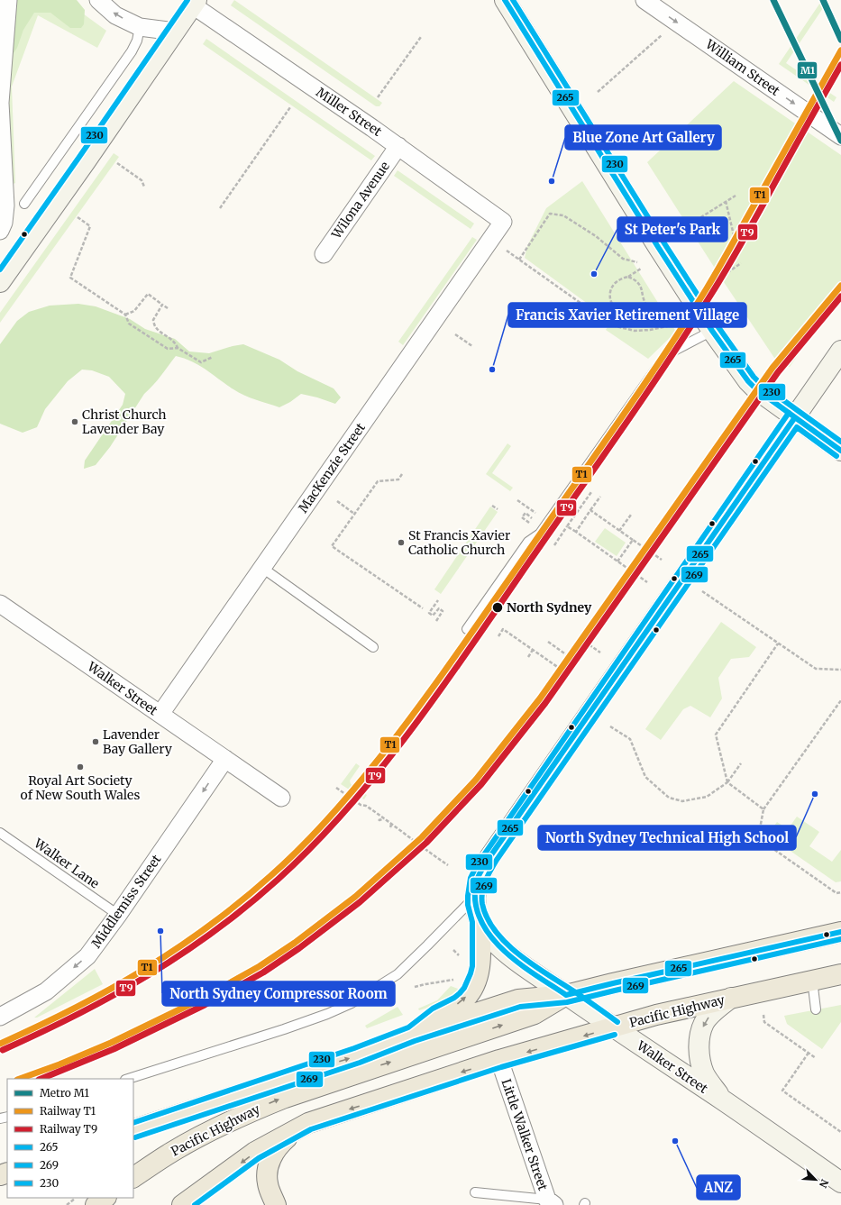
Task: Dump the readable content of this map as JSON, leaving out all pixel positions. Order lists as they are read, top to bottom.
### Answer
{
  "streets": {
    "main road": ["Pacific Highway"],
    "street": [
      "William Street",
      "Miller Street",
      "Wilona Avenue",
      "MacKenzie Street",
      "Walker Street",
      "Middlemiss Street",
      "Little Walker Street"
    ],
    "lane": ["Walker Lane"]
  },
  "crossings": [
    ["Miller Street", "Wilona Avenue"],
    ["Miller Street", "MacKenzie Street"],
    ["MacKenzie Street", "Walker Street"],
    ["Walker Street", "Middlemiss Street"],
    ["Walker Street", "Pacific Highway"],
    ["Walker Lane", "Middlemiss Street"],
    ["Pacific Highway", "Little Walker Street"]
  ],
  "one_way": ["William Street", "Middlemiss Street"],
  "places": [
    "Blue Zone Art Gallery",
    "St Peter's Park",
    "Francis Xavier Retirement Village",
    "Christ Church Lavender Bay",
    "St Francis Xavier Catholic Church",
    "North Sydney",
    "Lavender Bay Gallery",
    "Royal Art Society of New South Wales",
    "North Sydney Technical High School",
    "North Sydney Compressor Room",
    "ANZ"
  ],
  "lines": [
    "metro line M1",
    "transit line 265",
    "transit line 230",
    "rail line T1",
    "rail line T9",
    "transit line 269"
  ],
  "legend": [
    "Metro M1",
    "Railway T1",
    "Railway T9",
    "265",
    "269",
    "230"
  ],
  "north": "bottom right"
}
